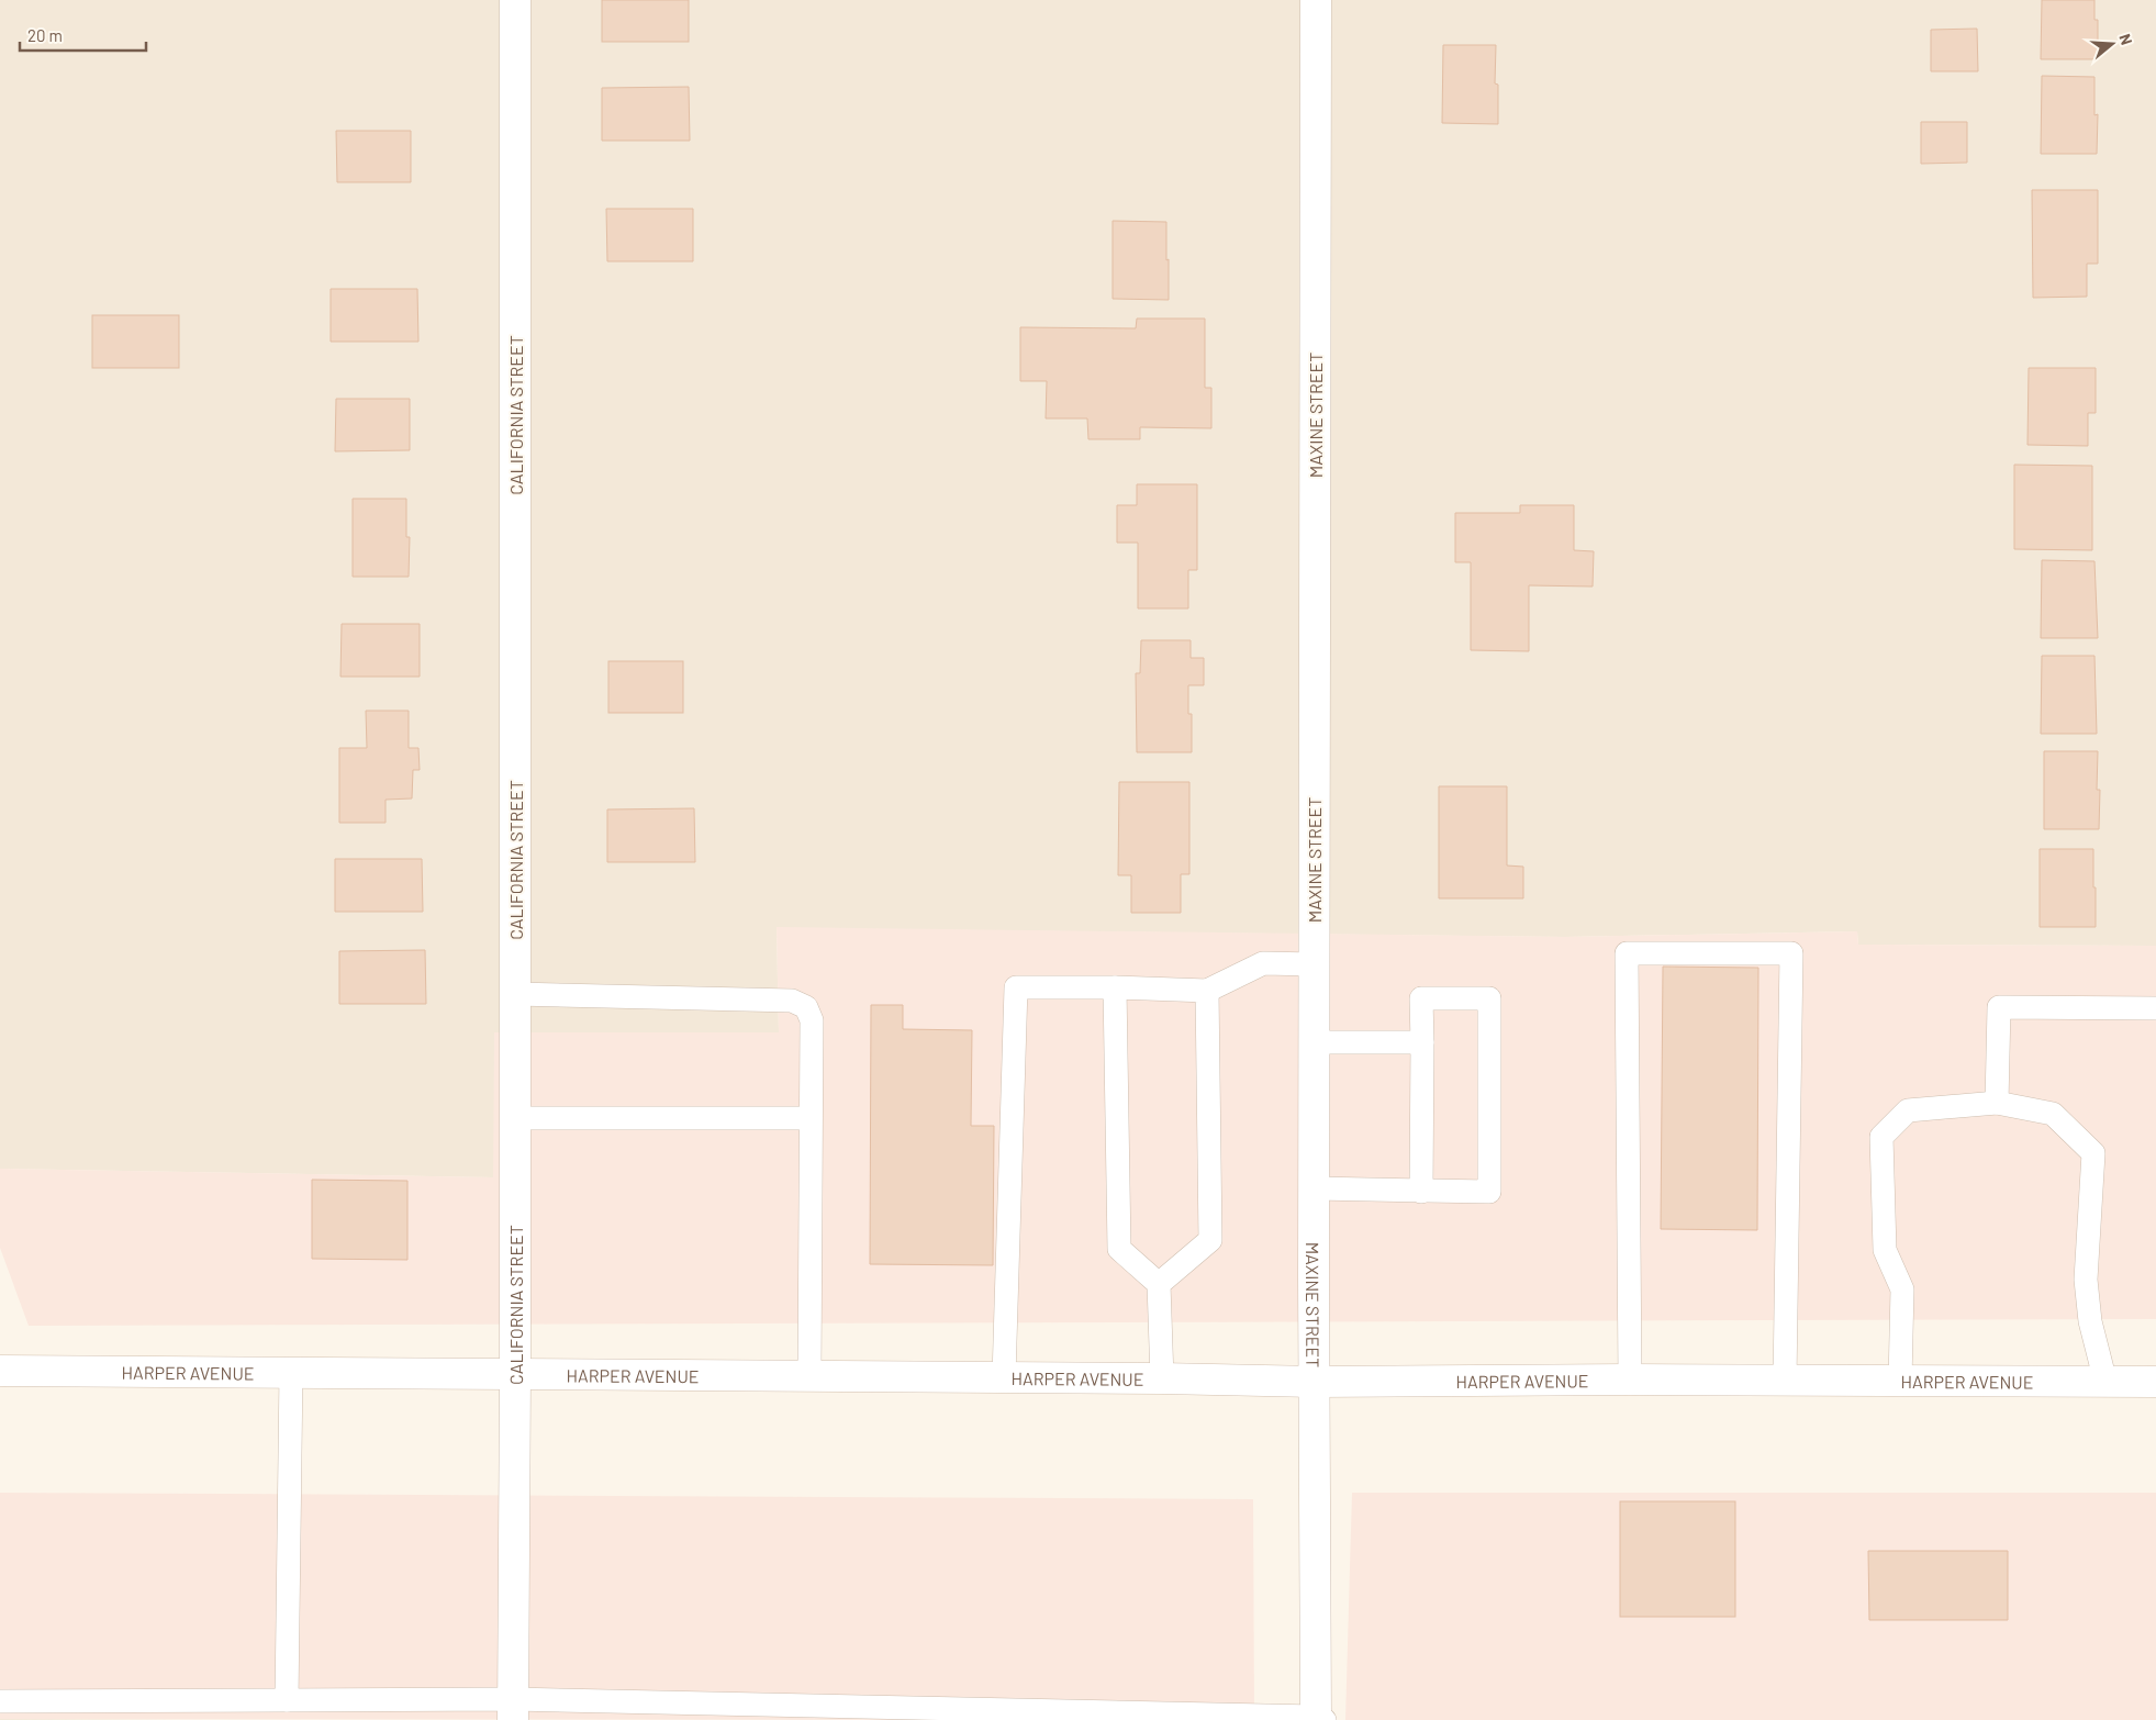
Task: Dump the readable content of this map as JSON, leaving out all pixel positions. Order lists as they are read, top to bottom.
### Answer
{
  "streets": {
    "street": ["CALIFORNIA STREET", "MAXINE STREET", "HARPER AVENUE"]
  },
  "crossings": [
    ["CALIFORNIA STREET", "HARPER AVENUE"],
    ["MAXINE STREET", "HARPER AVENUE"]
  ],
  "scale_bar": "20 m",
  "north": "right"
}
